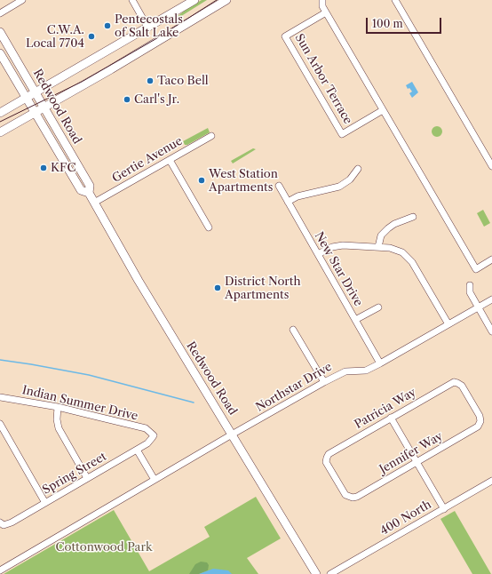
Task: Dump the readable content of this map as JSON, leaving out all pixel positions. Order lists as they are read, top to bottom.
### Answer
{
  "streets": {
    "main road": ["Redwood Road"],
    "street": [
      "Sun Arbor Terrace",
      "Gertie Avenue",
      "New Star Drive",
      "Northstar Drive",
      "Indian Summer Drive",
      "Patricia Way",
      "Jennifer Way",
      "Spring Street",
      "400 North"
    ]
  },
  "crossings": [
    ["Redwood Road", "Gertie Avenue"],
    ["Redwood Road", "Northstar Drive"],
    ["New Star Drive", "Northstar Drive"],
    ["Indian Summer Drive", "Spring Street"],
    ["Patricia Way", "Jennifer Way"]
  ],
  "parks": ["Cottonwood Park"],
  "places": [
    "Pentecostals of Salt Lake",
    "C.W.A. Local 7704",
    "Taco Bell",
    "Carl's Jr.",
    "KFC",
    "West Station Apartments",
    "District North Apartments"
  ],
  "scale_bar": "100 m"
}
